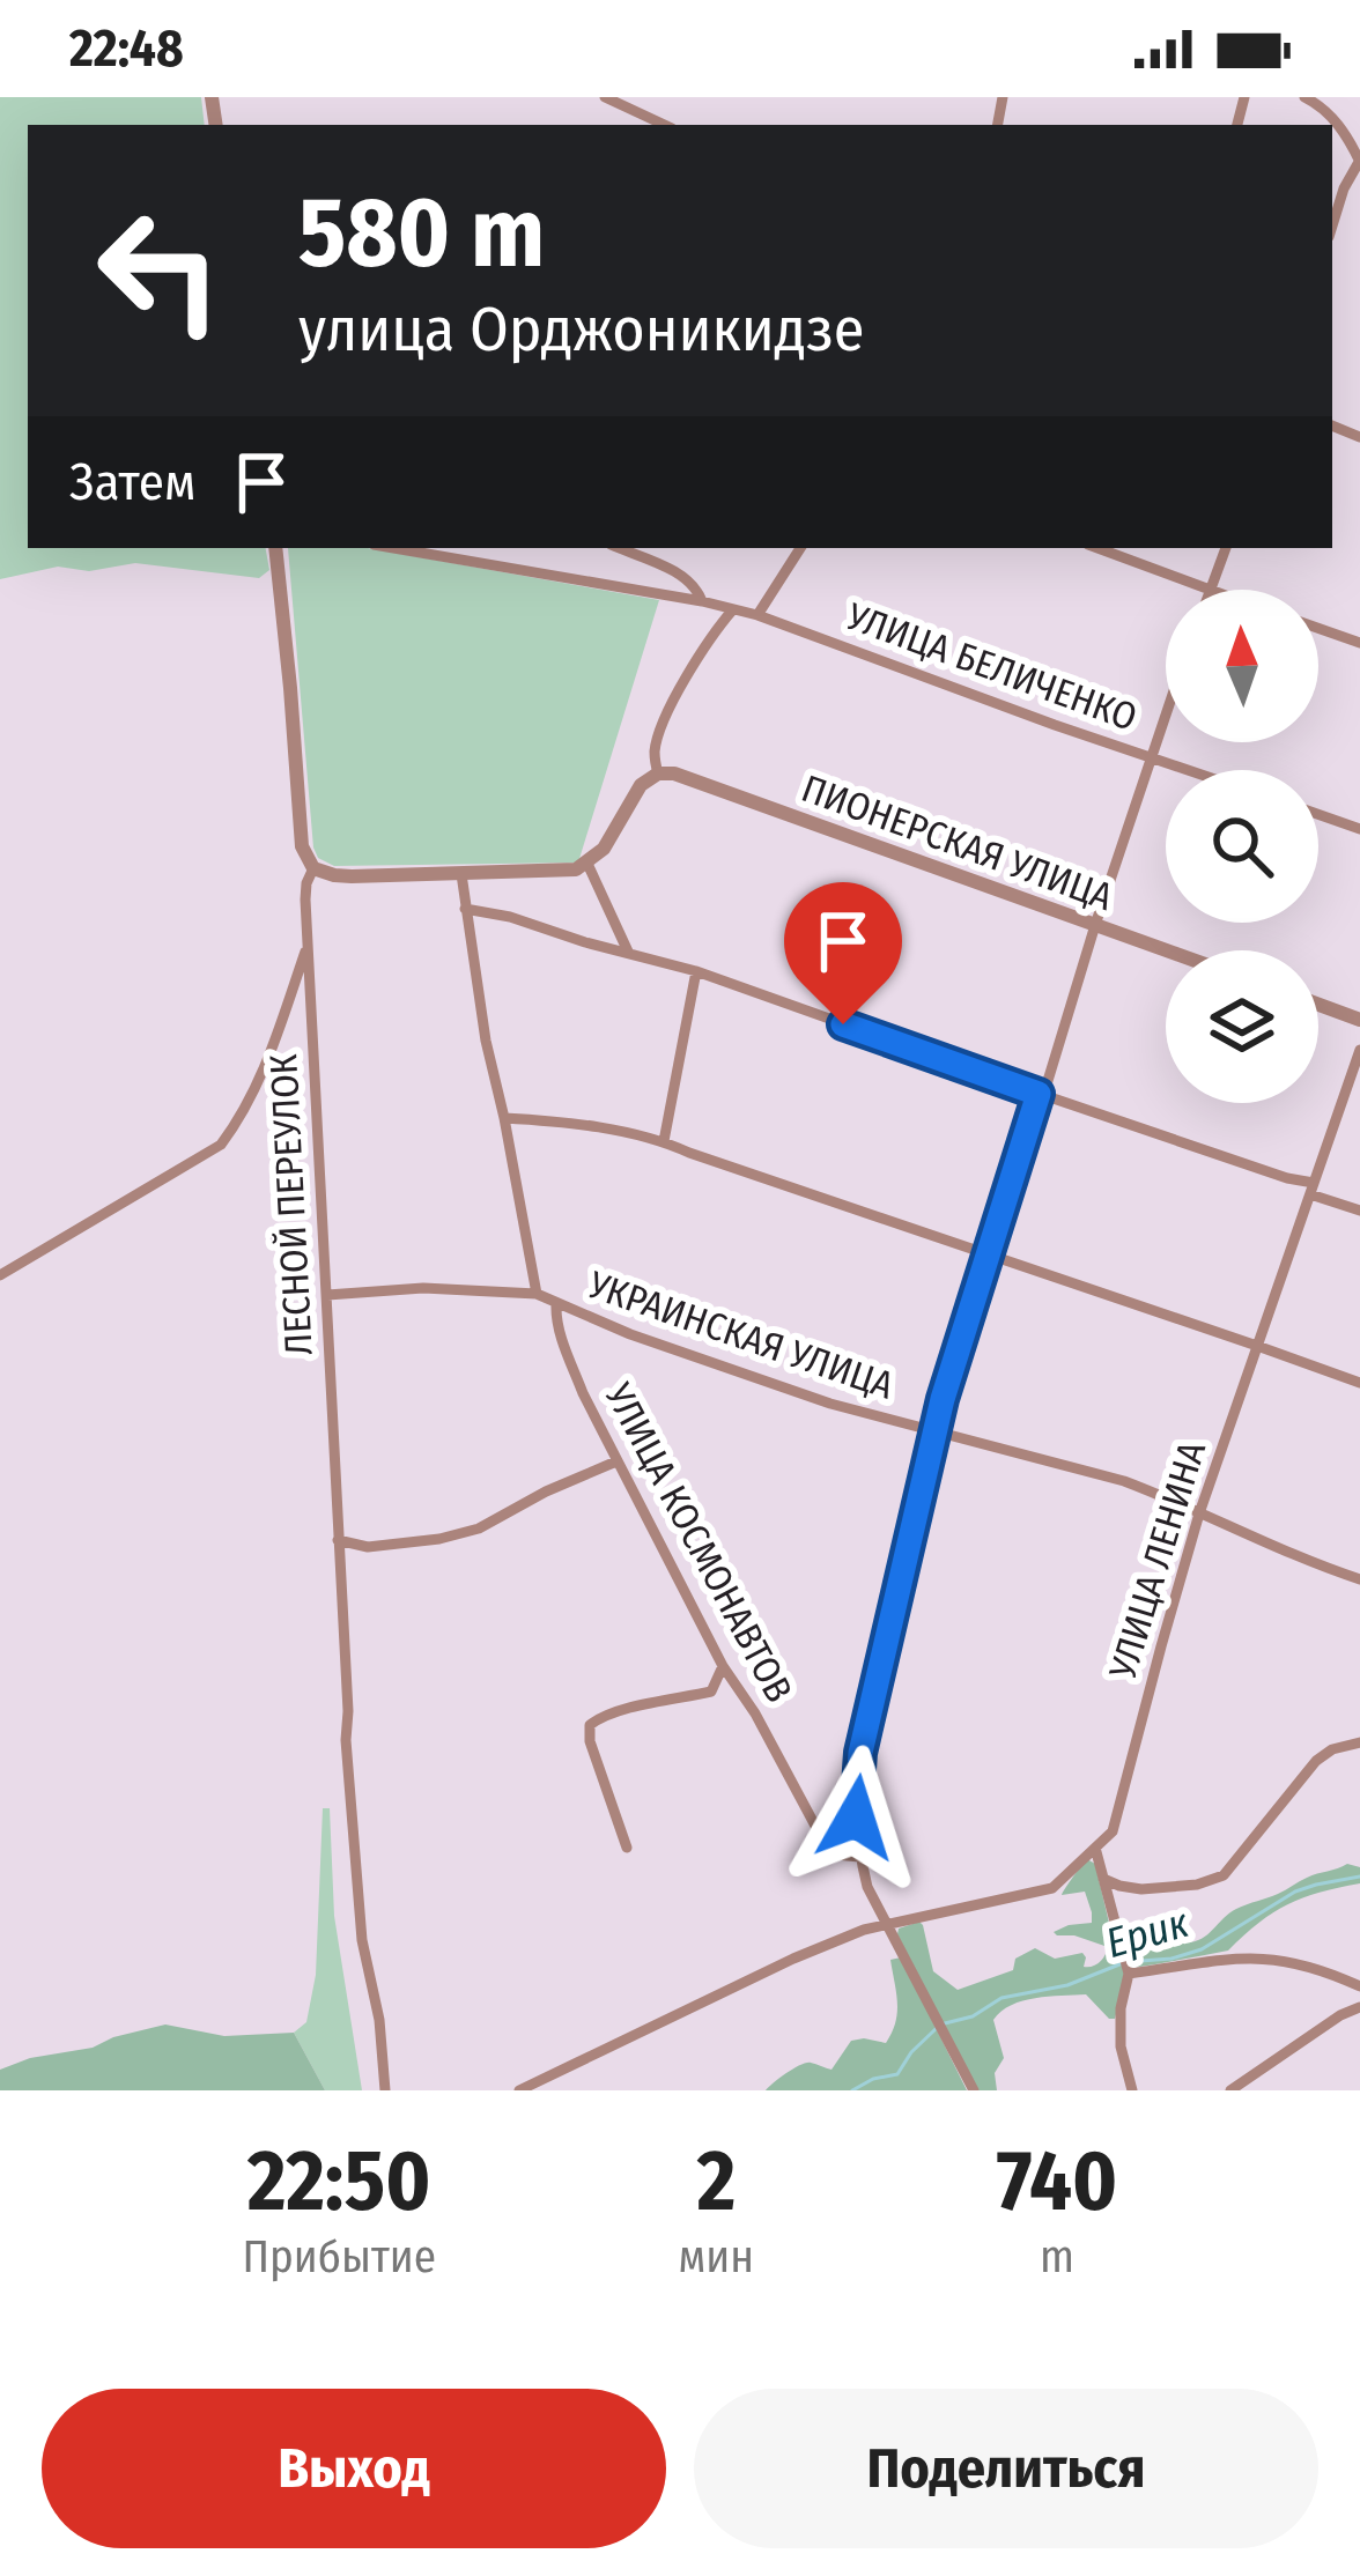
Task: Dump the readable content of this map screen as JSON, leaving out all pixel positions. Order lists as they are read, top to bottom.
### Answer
{
  "streets": {
    "street": [
      "УЛИЦА БЕЛИЧЕНКО",
      "ПИОНЕРСКАЯ УЛИЦА",
      "ЛЕСНОЙ ПЕРЕУЛОК",
      "УКРАИНСКАЯ УЛИЦА",
      "УЛИЦА КОСМОНАВТОВ",
      "УЛИЦА ЛЕНИНА"
    ]
  },
  "crossings": [
    ["ЛЕСНОЙ ПЕРЕУЛОК", "УКРАИНСКАЯ УЛИЦА"],
    ["УКРАИНСКАЯ УЛИЦА", "УЛИЦА КОСМОНАВТОВ"],
    ["УКРАИНСКАЯ УЛИЦА", "УЛИЦА ЛЕНИНА"]
  ],
  "water": ["Ерик"],
  "north": "top",
  "page": {
    "status": "22:48",
    "turn": ["580 m", "улица Орджоникидзе"],
    "then": "Затем",
    "eta": [
      "22:50",
      "Прибытие",
      "2",
      "мин",
      "740",
      "m"
    ],
    "buttons": ["Выход", "Поделиться"]
  }
}
